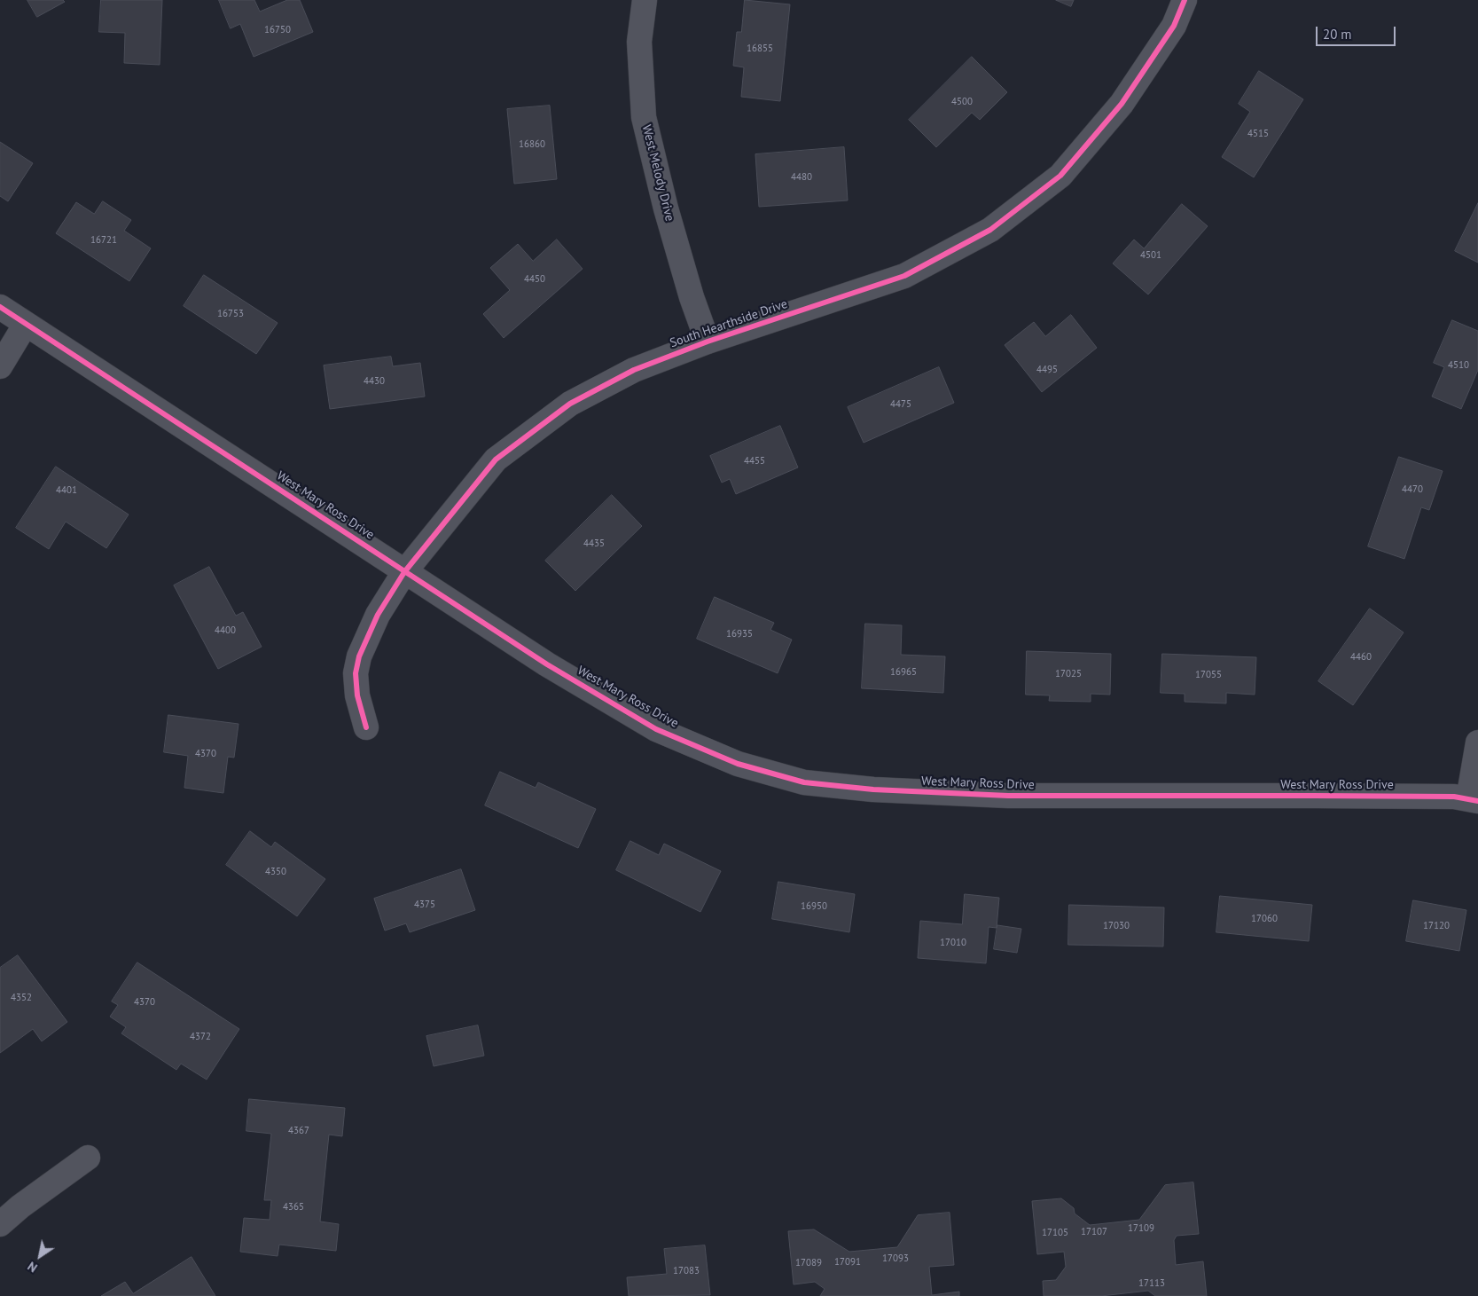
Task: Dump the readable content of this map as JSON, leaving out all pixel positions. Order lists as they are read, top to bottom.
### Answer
{
  "streets": {
    "street": ["West Melody Drive", "South Hearthside Drive", "West Mary Ross Drive"]
  },
  "crossings": [
    ["West Melody Drive", "South Hearthside Drive"],
    ["South Hearthside Drive", "West Mary Ross Drive"]
  ],
  "house_numbers": [
    "16750",
    "16855",
    "4500",
    "4515",
    "16860",
    "4480",
    "16721",
    "4501",
    "4450",
    "16753",
    "4510",
    "4495",
    "4430",
    "4475",
    "4455",
    "4470",
    "4401",
    "4435",
    "4400",
    "16935",
    "4460",
    "16965",
    "17025",
    "17055",
    "4370",
    "4350",
    "4375",
    "16950",
    "17060",
    "17030",
    "17120",
    "17010",
    "4352",
    "4370",
    "4372",
    "4367",
    "4365",
    "17109",
    "17107",
    "17105",
    "17093",
    "17091",
    "17089",
    "17083",
    "17113"
  ],
  "scale_bar": "20 m",
  "north": "bottom left"
}
